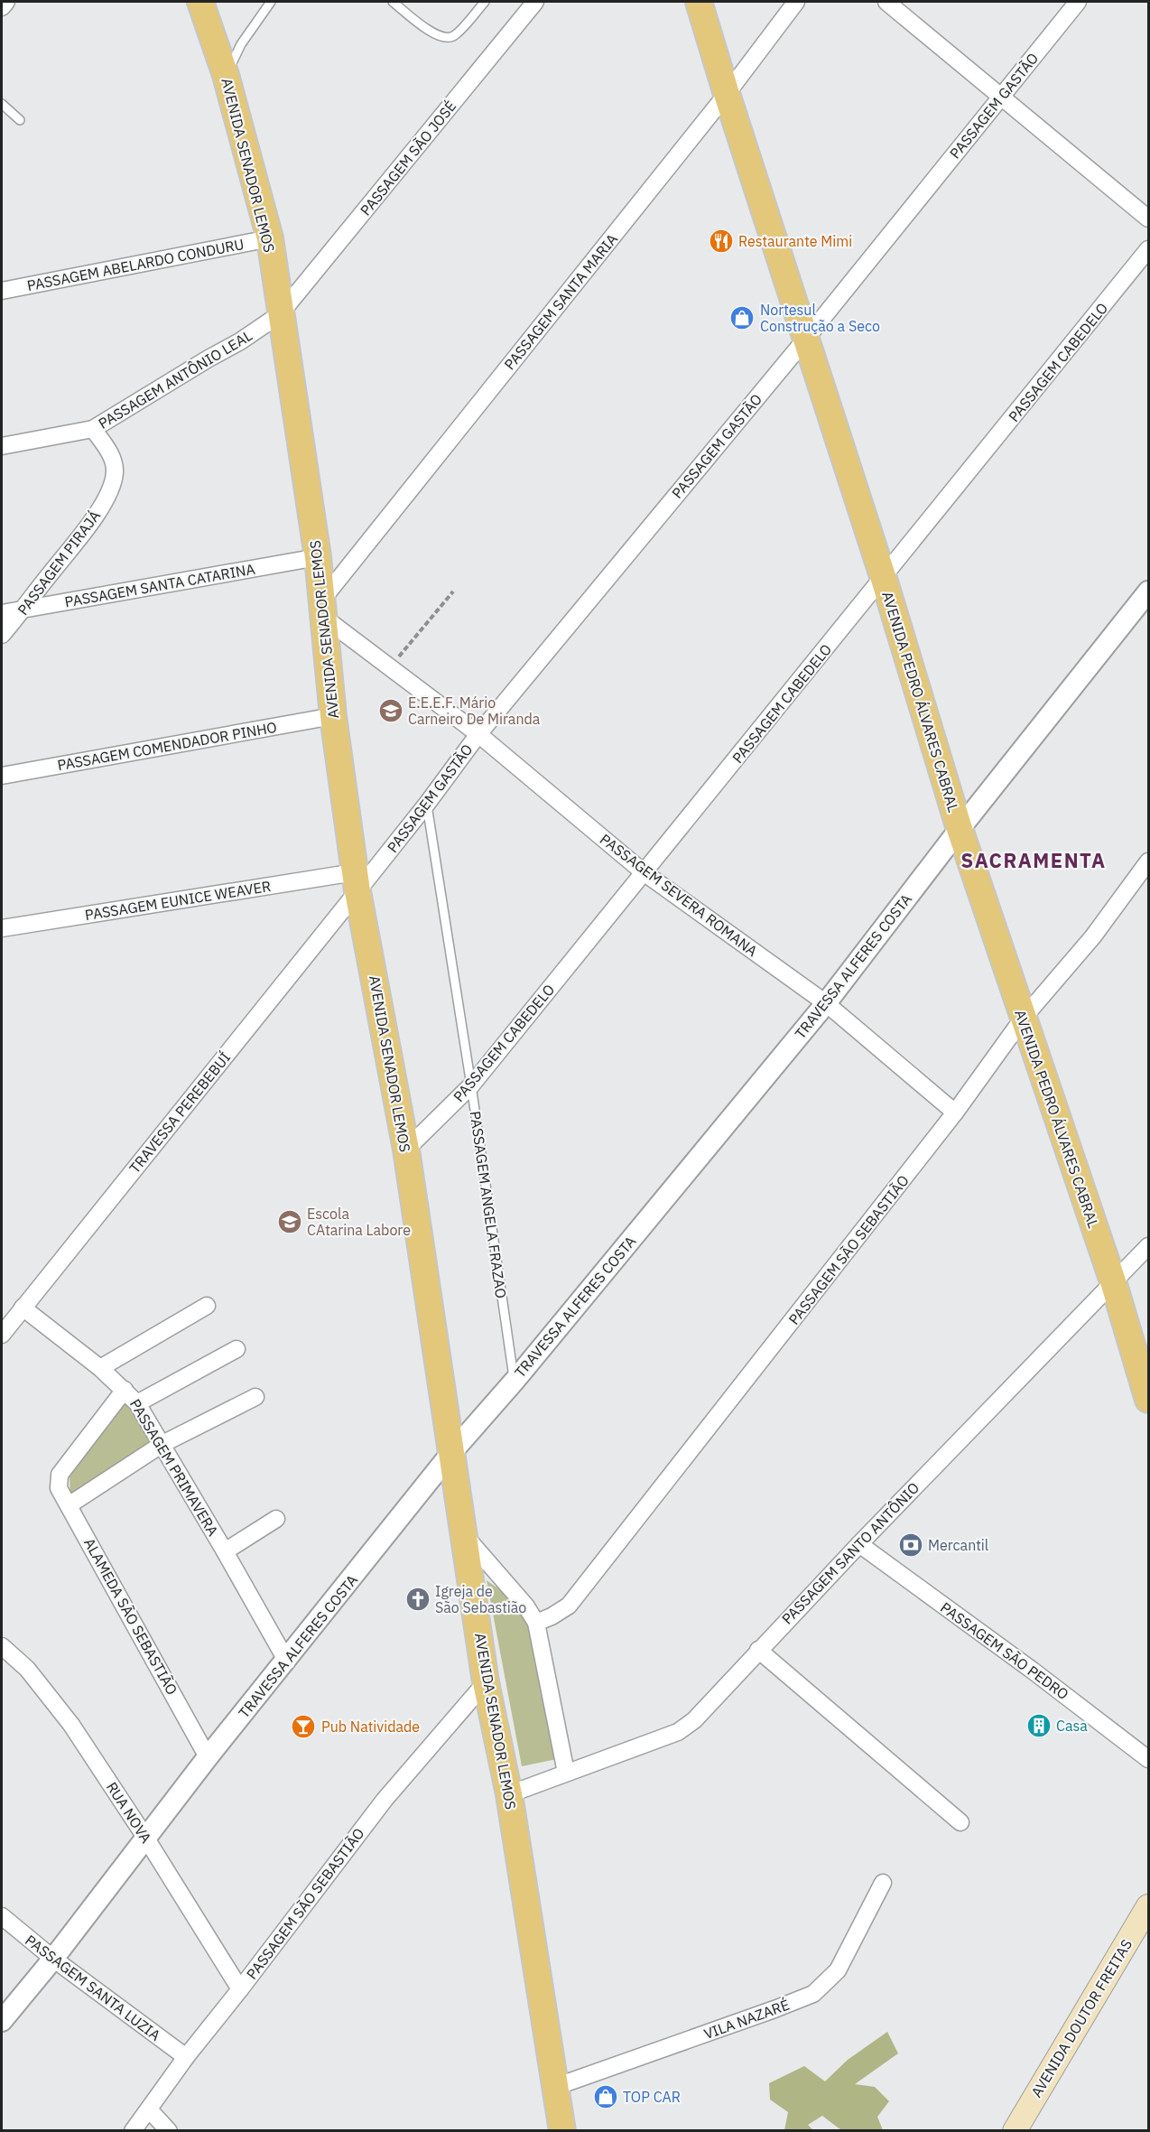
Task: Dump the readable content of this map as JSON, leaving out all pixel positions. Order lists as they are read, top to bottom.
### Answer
{
  "streets": {
    "main road": ["AVENIDA SENADOR LEMOS", "AVENIDA PEDRO ÁLVARES CABRAL", "AVENIDA DOUTOR FREITAS"],
    "street": [
      "PASSAGEM GASTÃO",
      "PASSAGEM SÃO JOSÉ",
      "PASSAGEM ABELARDO CONDURU",
      "PASSAGEM SANTA MARIA",
      "PASSAGEM CABEDELO",
      "PASSAGEM ANTÔNIO LEAL",
      "PASSAGEM PIRAJÁ",
      "PASSAGEM SANTA CATARINA",
      "PASSAGEM COMENDADOR PINHO",
      "PASSAGEM SEVERA ROMANA",
      "PASSAGEM EUNICE WEAVER",
      "TRAVESSA ALFERES COSTA",
      "TRAVESSA PEREBEBUÍ",
      "PASSAGEM SÃO SEBASTIÃO",
      "PASSAGEM PRIMAVERA",
      "PASSAGEM SANTO ANTÔNIO",
      "ALAMEDA SÃO SEBASTIÃO",
      "PASSAGEM SÃO PEDRO",
      "RUA NOVA",
      "PASSAGEM SANTA LUZIA",
      "VILA NAZARÉ"
    ],
    "lane": ["PASSAGEM ANGELA FRAZAO"]
  },
  "crossings": [
    ["PASSAGEM GASTÃO", "AVENIDA SENADOR LEMOS"],
    ["PASSAGEM GASTÃO", "AVENIDA PEDRO ÁLVARES CABRAL"],
    ["PASSAGEM GASTÃO", "PASSAGEM SEVERA ROMANA"],
    ["PASSAGEM GASTÃO", "PASSAGEM EUNICE WEAVER"],
    ["PASSAGEM GASTÃO", "TRAVESSA PEREBEBUÍ"],
    ["PASSAGEM GASTÃO", "PASSAGEM ANGELA FRAZAO"],
    ["PASSAGEM SÃO JOSÉ", "AVENIDA SENADOR LEMOS"],
    ["PASSAGEM SÃO JOSÉ", "PASSAGEM ANTÔNIO LEAL"],
    ["AVENIDA SENADOR LEMOS", "PASSAGEM ABELARDO CONDURU"],
    ["AVENIDA SENADOR LEMOS", "PASSAGEM SANTA MARIA"],
    ["AVENIDA SENADOR LEMOS", "PASSAGEM CABEDELO"],
    ["AVENIDA SENADOR LEMOS", "PASSAGEM ANTÔNIO LEAL"],
    ["AVENIDA SENADOR LEMOS", "PASSAGEM SANTA CATARINA"],
    ["AVENIDA SENADOR LEMOS", "PASSAGEM COMENDADOR PINHO"],
    ["AVENIDA SENADOR LEMOS", "PASSAGEM SEVERA ROMANA"],
    ["AVENIDA SENADOR LEMOS", "PASSAGEM EUNICE WEAVER"],
    ["AVENIDA SENADOR LEMOS", "TRAVESSA ALFERES COSTA"],
    ["AVENIDA SENADOR LEMOS", "TRAVESSA PEREBEBUÍ"],
    ["AVENIDA SENADOR LEMOS", "PASSAGEM SÃO SEBASTIÃO"],
    ["AVENIDA SENADOR LEMOS", "PASSAGEM SANTO ANTÔNIO"],
    ["AVENIDA SENADOR LEMOS", "VILA NAZARÉ"],
    ["PASSAGEM SANTA MARIA", "AVENIDA PEDRO ÁLVARES CABRAL"],
    ["PASSAGEM SANTA MARIA", "PASSAGEM SEVERA ROMANA"],
    ["PASSAGEM CABEDELO", "AVENIDA PEDRO ÁLVARES CABRAL"],
    ["PASSAGEM CABEDELO", "PASSAGEM SEVERA ROMANA"],
    ["PASSAGEM CABEDELO", "PASSAGEM ANGELA FRAZAO"],
    ["PASSAGEM ANTÔNIO LEAL", "PASSAGEM PIRAJÁ"],
    ["PASSAGEM PIRAJÁ", "PASSAGEM SANTA CATARINA"],
    ["AVENIDA PEDRO ÁLVARES CABRAL", "TRAVESSA ALFERES COSTA"],
    ["AVENIDA PEDRO ÁLVARES CABRAL", "PASSAGEM SÃO SEBASTIÃO"],
    ["AVENIDA PEDRO ÁLVARES CABRAL", "PASSAGEM SANTO ANTÔNIO"],
    ["PASSAGEM SEVERA ROMANA", "TRAVESSA ALFERES COSTA"],
    ["PASSAGEM SEVERA ROMANA", "PASSAGEM SÃO SEBASTIÃO"],
    ["PASSAGEM EUNICE WEAVER", "TRAVESSA PEREBEBUÍ"],
    ["TRAVESSA ALFERES COSTA", "PASSAGEM ANGELA FRAZAO"],
    ["TRAVESSA ALFERES COSTA", "PASSAGEM PRIMAVERA"],
    ["TRAVESSA ALFERES COSTA", "ALAMEDA SÃO SEBASTIÃO"],
    ["TRAVESSA ALFERES COSTA", "RUA NOVA"],
    ["TRAVESSA ALFERES COSTA", "PASSAGEM SANTA LUZIA"],
    ["TRAVESSA PEREBEBUÍ", "PASSAGEM PRIMAVERA"],
    ["PASSAGEM SÃO SEBASTIÃO", "RUA NOVA"],
    ["PASSAGEM SÃO SEBASTIÃO", "PASSAGEM SANTA LUZIA"],
    ["PASSAGEM PRIMAVERA", "ALAMEDA SÃO SEBASTIÃO"],
    ["PASSAGEM SANTO ANTÔNIO", "PASSAGEM SÃO PEDRO"]
  ],
  "districts": ["SACRAMENTA"],
  "places": {
    "restaurant": ["Restaurante Mimi"],
    "shop": ["Nortesul Construção a Seco", "TOP CAR"],
    "school or university": ["E.E.E.F. Mário Carneiro De Miranda", "Escola CAtarina Labore"],
    "bank": ["Mercantil"],
    "church": ["Igreja de São Sebastião"],
    "building": ["Casa"],
    "bar": ["Pub Natividade"]
  }
}
